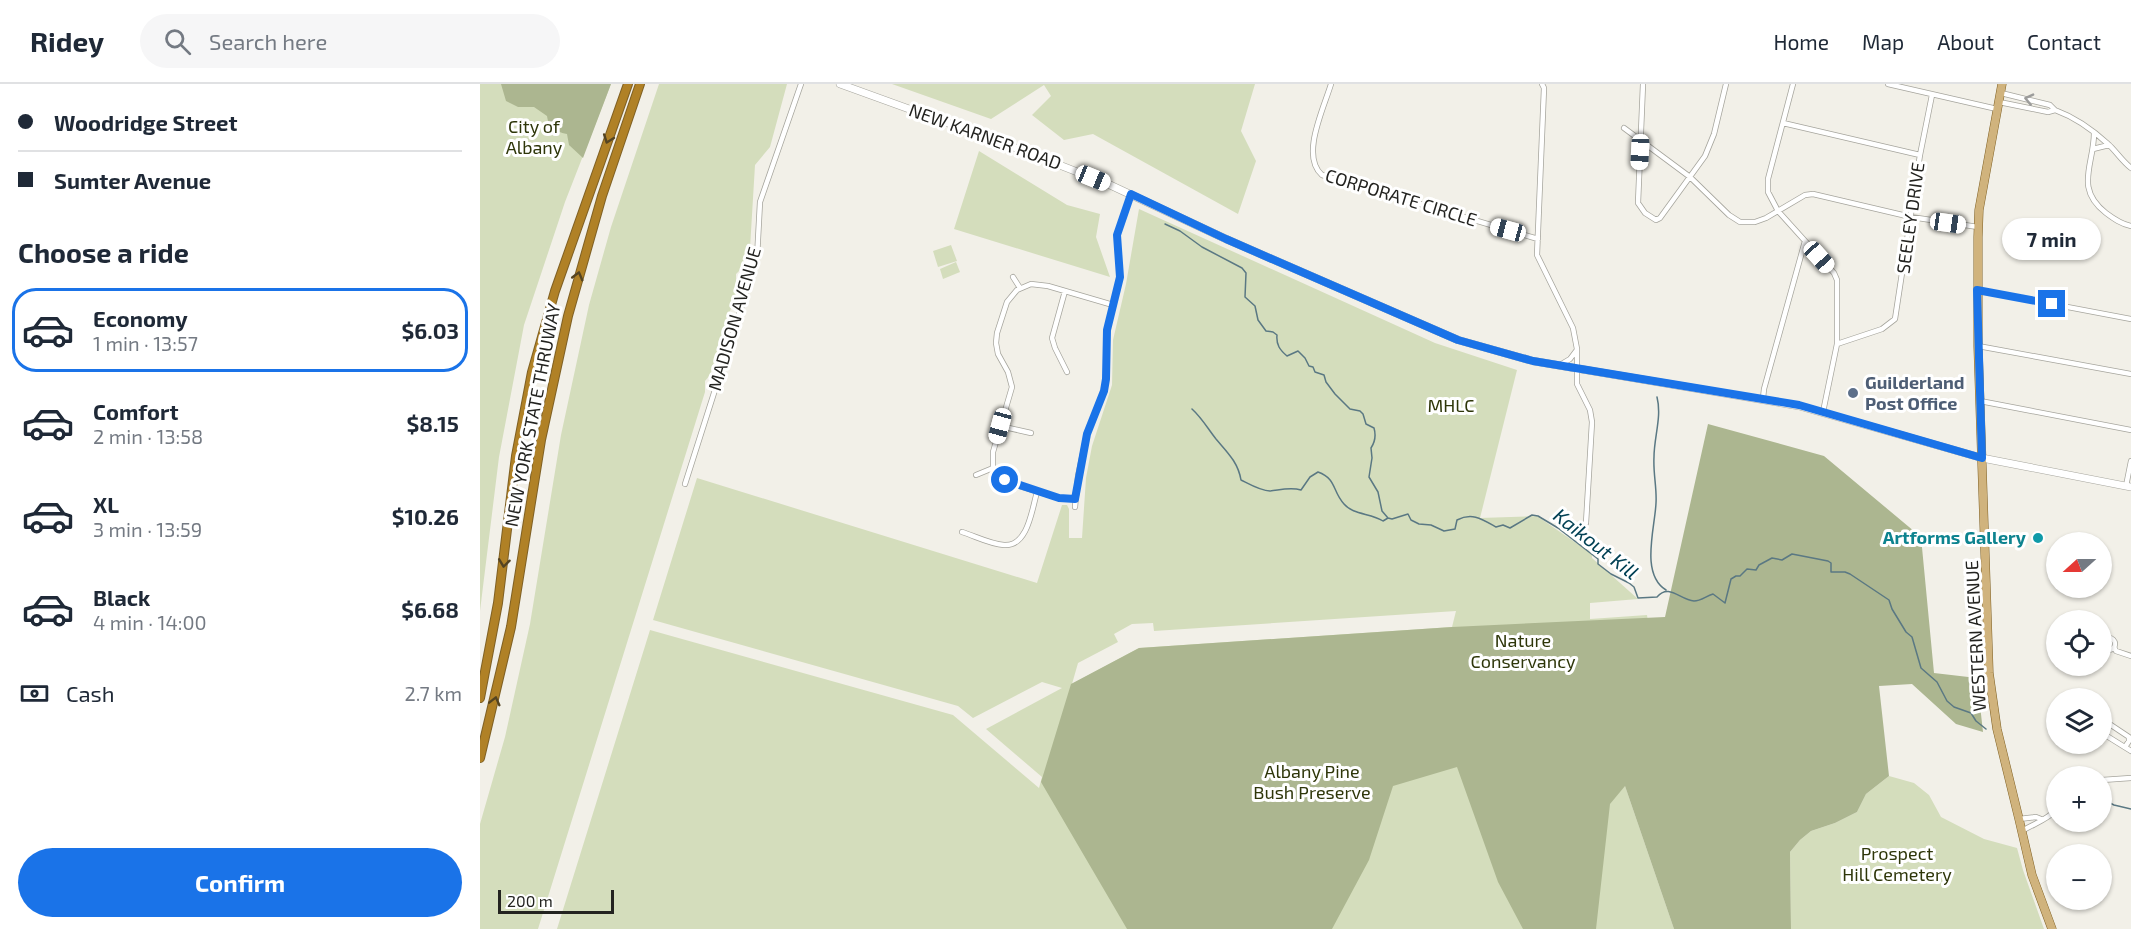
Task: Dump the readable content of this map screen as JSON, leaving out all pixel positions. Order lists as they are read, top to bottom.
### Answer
{
  "streets": {
    "highway": ["NEW YORK STATE THRUWAY"],
    "main road": ["NEW KARNER ROAD", "WESTERN AVENUE"],
    "street": ["CORPORATE CIRCLE", "SEELEY DRIVE", "MADISON AVENUE"]
  },
  "crossings": [
    ["NEW KARNER ROAD", "WESTERN AVENUE"]
  ],
  "water": ["Kaikout Kill"],
  "parks": [
    "City of Albany",
    "MHLC",
    "Nature Conservancy",
    "Albany Pine Bush Preserve",
    "Prospect Hill Cemetery"
  ],
  "places": ["Guilderland Post Office", "Artforms Gallery"],
  "scale_bar": "200 m",
  "north": "left",
  "page": {
    "header": "Ridey",
    "search": "Search here",
    "nav": [
      "Home",
      "Map",
      "About",
      "Contact"
    ],
    "banner": ["Woodridge Street", "Sumter Avenue"],
    "heading": "Choose a ride",
    "bubble": "7 min",
    "list": [
      {
        "name": "Economy",
        "note": "1 min · 13:57",
        "value": "$6.03"
      },
      {
        "name": "Comfort",
        "note": "2 min · 13:58",
        "value": "$8.15"
      },
      {
        "name": "XL",
        "note": "3 min · 13:59",
        "value": "$10.26"
      },
      {
        "name": "Black",
        "note": "4 min · 14:00",
        "value": "$6.68"
      }
    ],
    "map_buttons": ["+", "−"],
    "pay": ["Cash", "2.7 km"],
    "buttons": "Confirm",
    "scale": "200 m"
  }
}
